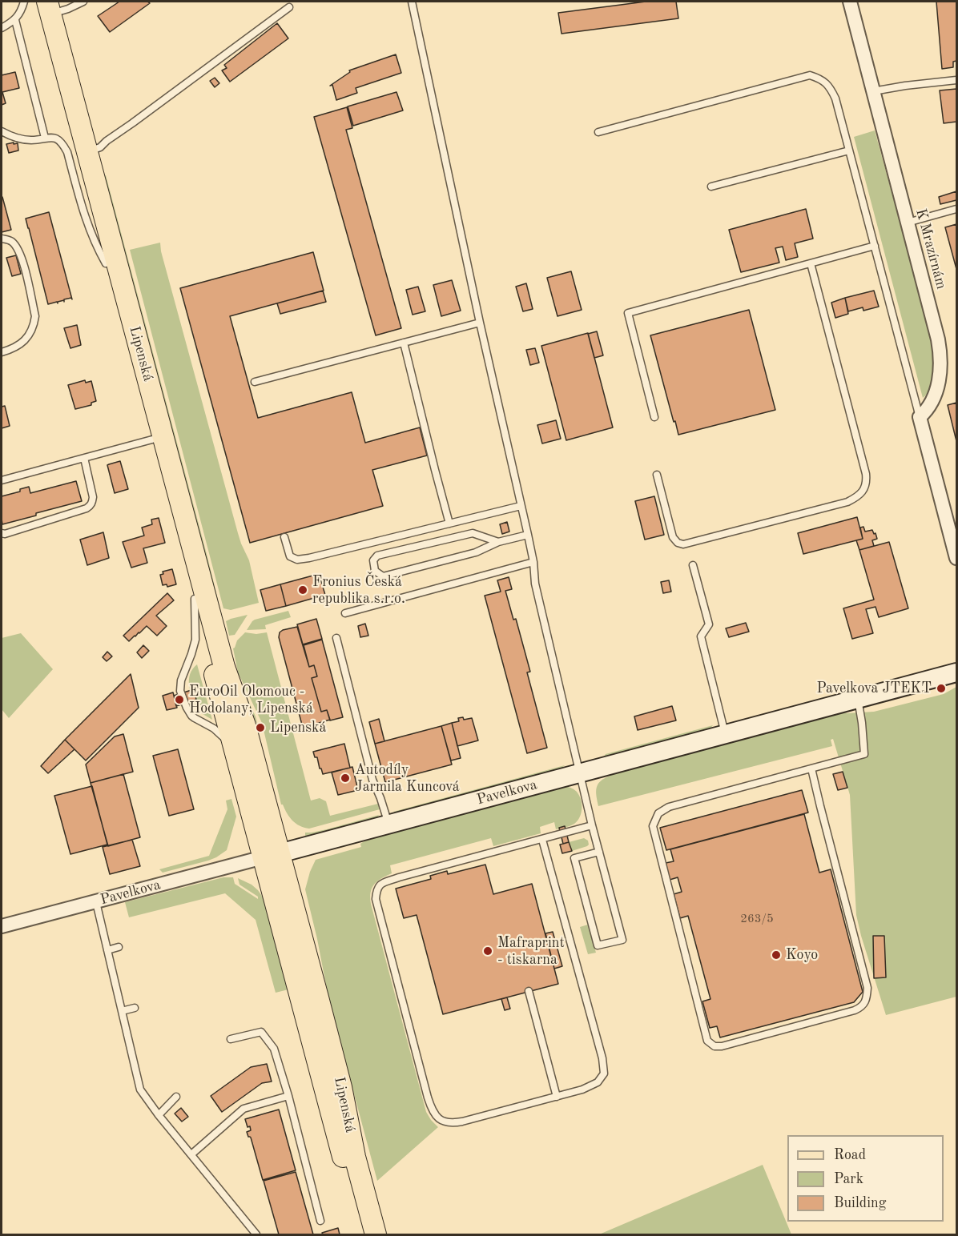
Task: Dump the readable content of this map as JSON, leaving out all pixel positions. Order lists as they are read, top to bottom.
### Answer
{
  "streets": {
    "main road": ["Lipenská"],
    "street": ["K Mrazírnám", "Pavelkova"]
  },
  "crossings": [
    ["Lipenská", "Pavelkova"]
  ],
  "places": [
    "Fronius Česká republika s.r.o.",
    "Pavelkova JTEKT",
    "EuroOil Olomouc - Hodolany, Lipenská",
    "Lipenská",
    "Autodíly Jarmila Kuncová",
    "Mafraprint - tiskarna",
    "Koyo"
  ],
  "house_numbers": ["263/5"],
  "legend": ["Road", "Park", "Building"]
}
